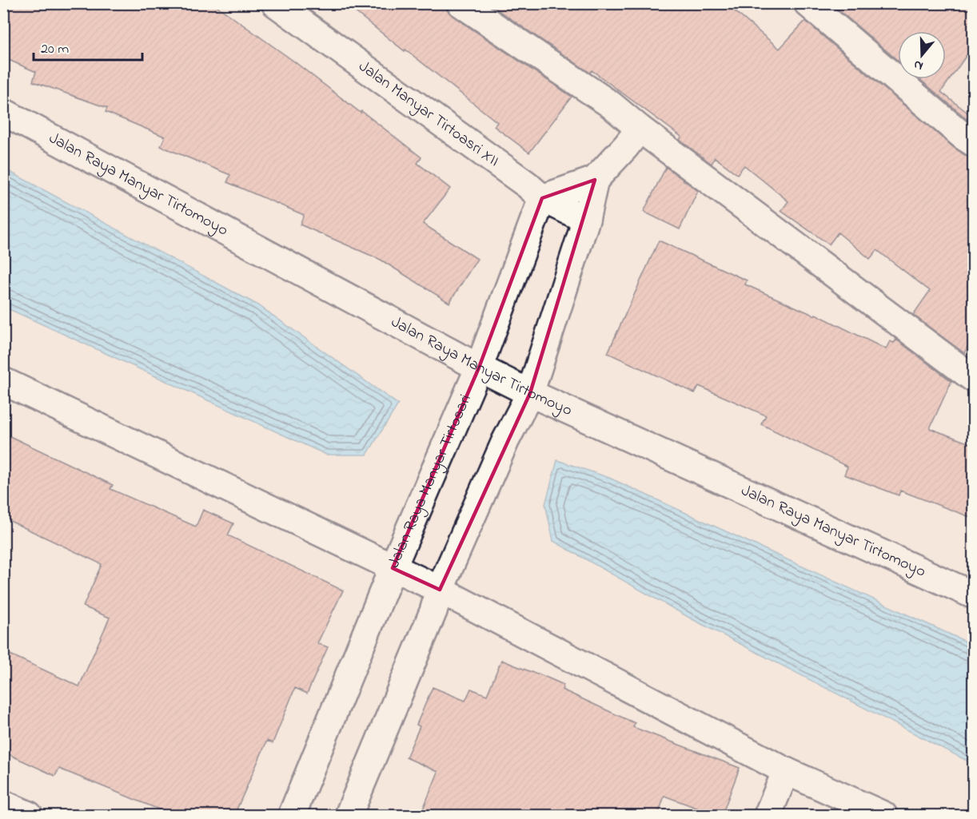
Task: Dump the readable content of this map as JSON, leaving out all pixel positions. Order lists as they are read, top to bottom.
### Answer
{
  "streets": {
    "street": ["Jalan Manyar Tirtoasri XII", "Jalan Raya Manyar Tirtomoyo", "Jalan Raya Manyar Tirtosari"]
  },
  "crossings": [
    ["Jalan Manyar Tirtoasri XII", "Jalan Raya Manyar Tirtosari"],
    ["Jalan Raya Manyar Tirtomoyo", "Jalan Raya Manyar Tirtosari"]
  ],
  "scale_bar": "20 m",
  "north": "bottom"
}
